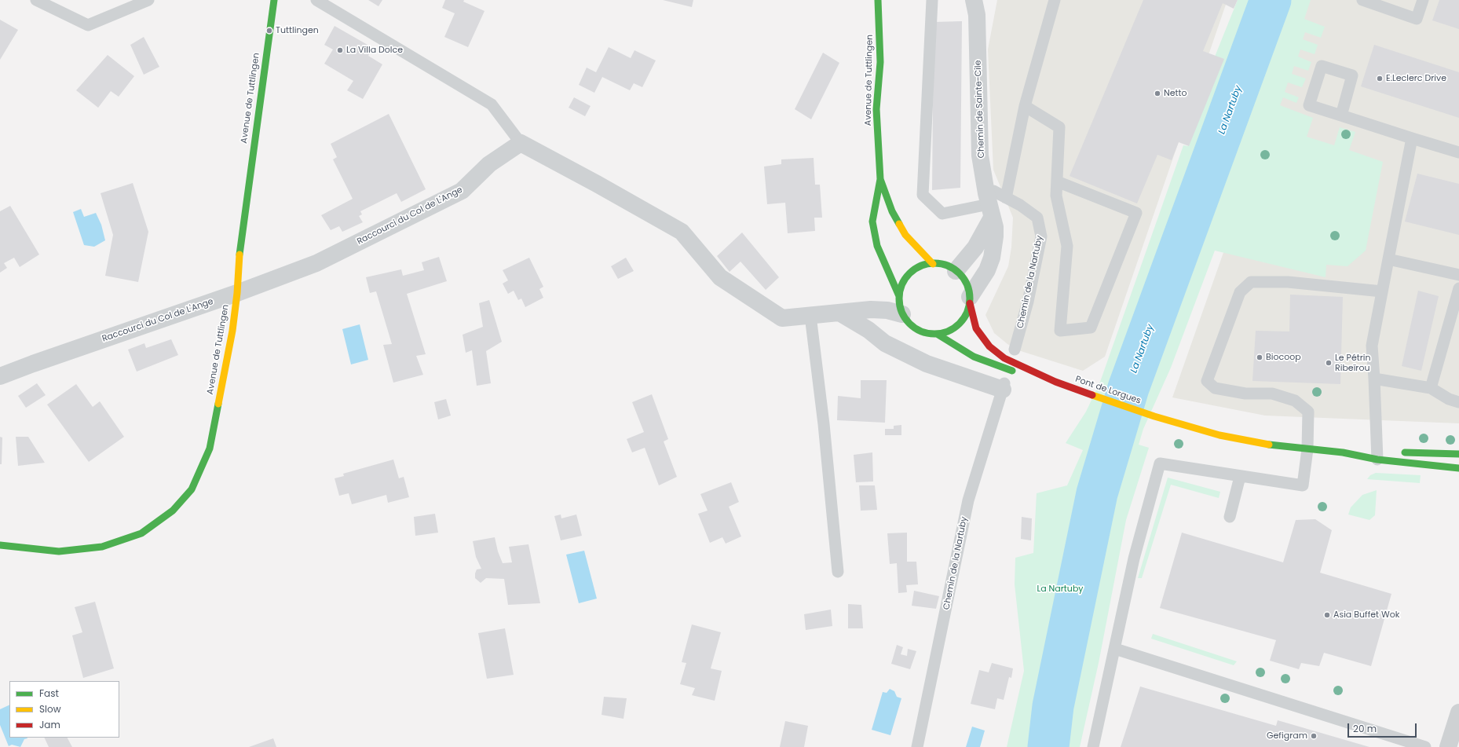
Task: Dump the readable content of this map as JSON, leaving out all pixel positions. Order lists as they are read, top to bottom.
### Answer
{
  "streets": {
    "main road": ["Avenue de Tuttlingen", "Pont de Lorgues"],
    "street": ["Chemin de Sainte-Cile", "Raccourci du Col de L'Ange"],
    "lane": ["Chemin de la Nartuby"]
  },
  "crossings": [
    ["Avenue de Tuttlingen", "Chemin de Sainte-Cile"],
    ["Avenue de Tuttlingen", "Raccourci du Col de L'Ange"],
    ["Chemin de Sainte-Cile", "Chemin de la Nartuby"]
  ],
  "water": ["La Nartuby"],
  "parks": ["La Nartuby"],
  "places": [
    "Tuttlingen",
    "La Villa Dolce",
    "E.Leclerc Drive",
    "Netto",
    "Biocoop",
    "Le Pétrin Ribeïrou",
    "Asia Buffet Wok",
    "Gefigram"
  ],
  "legend": ["Fast", "Slow", "Jam"],
  "scale_bar": "20 m"
}
